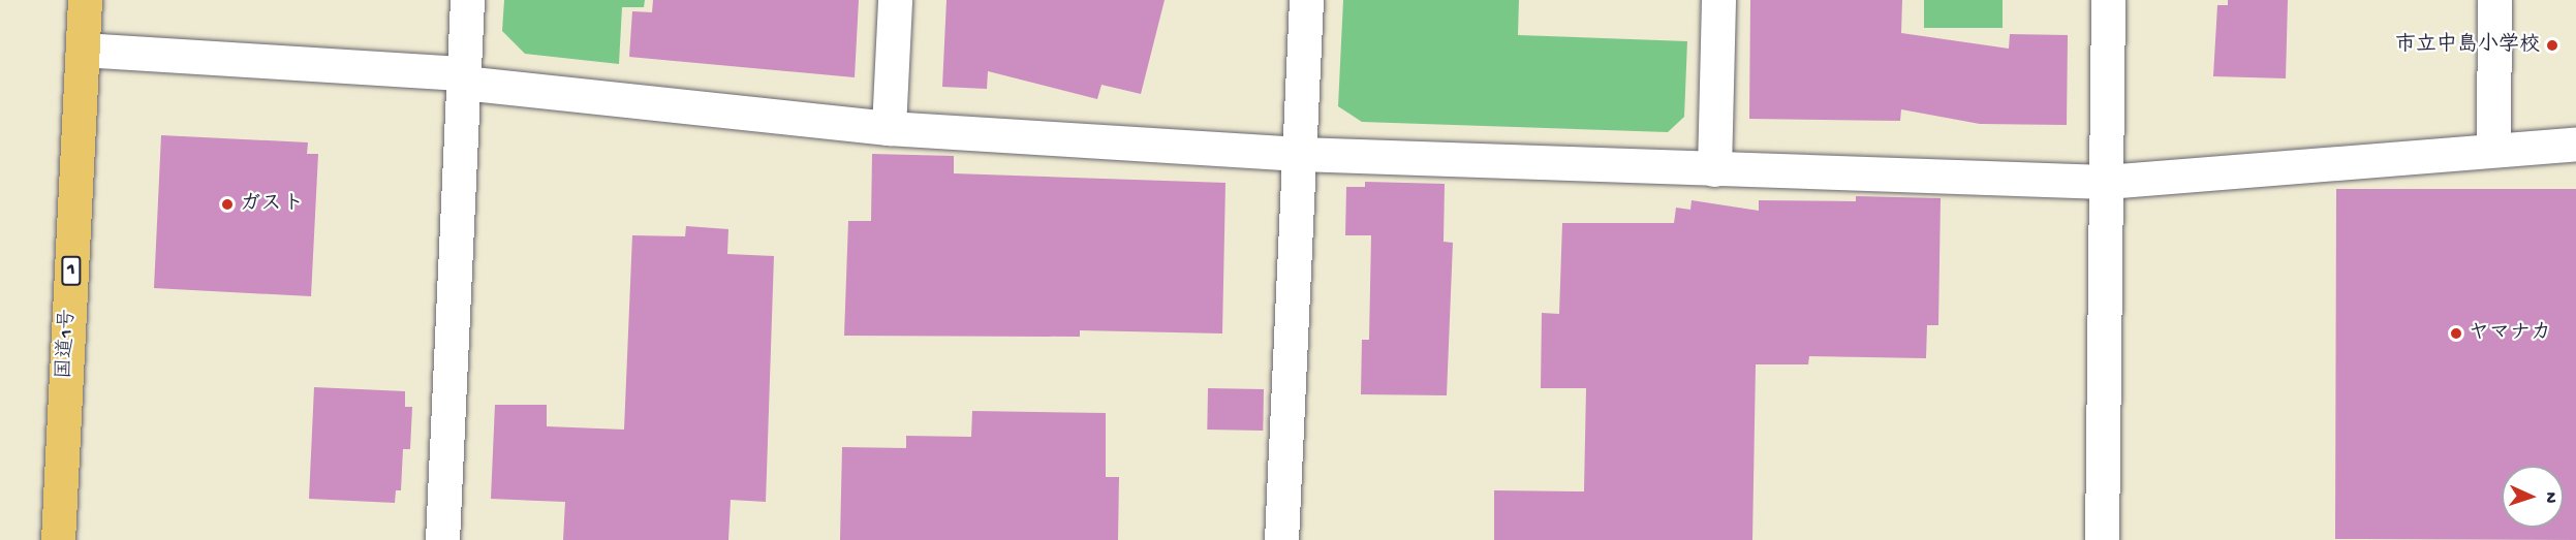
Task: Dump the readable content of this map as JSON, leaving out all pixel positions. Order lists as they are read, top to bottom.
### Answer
{
  "streets": {
    "highway": ["1", "国道1号"]
  },
  "places": ["市立中島小学校", "ガスト", "ヤマナカ"],
  "north": "right"
}
